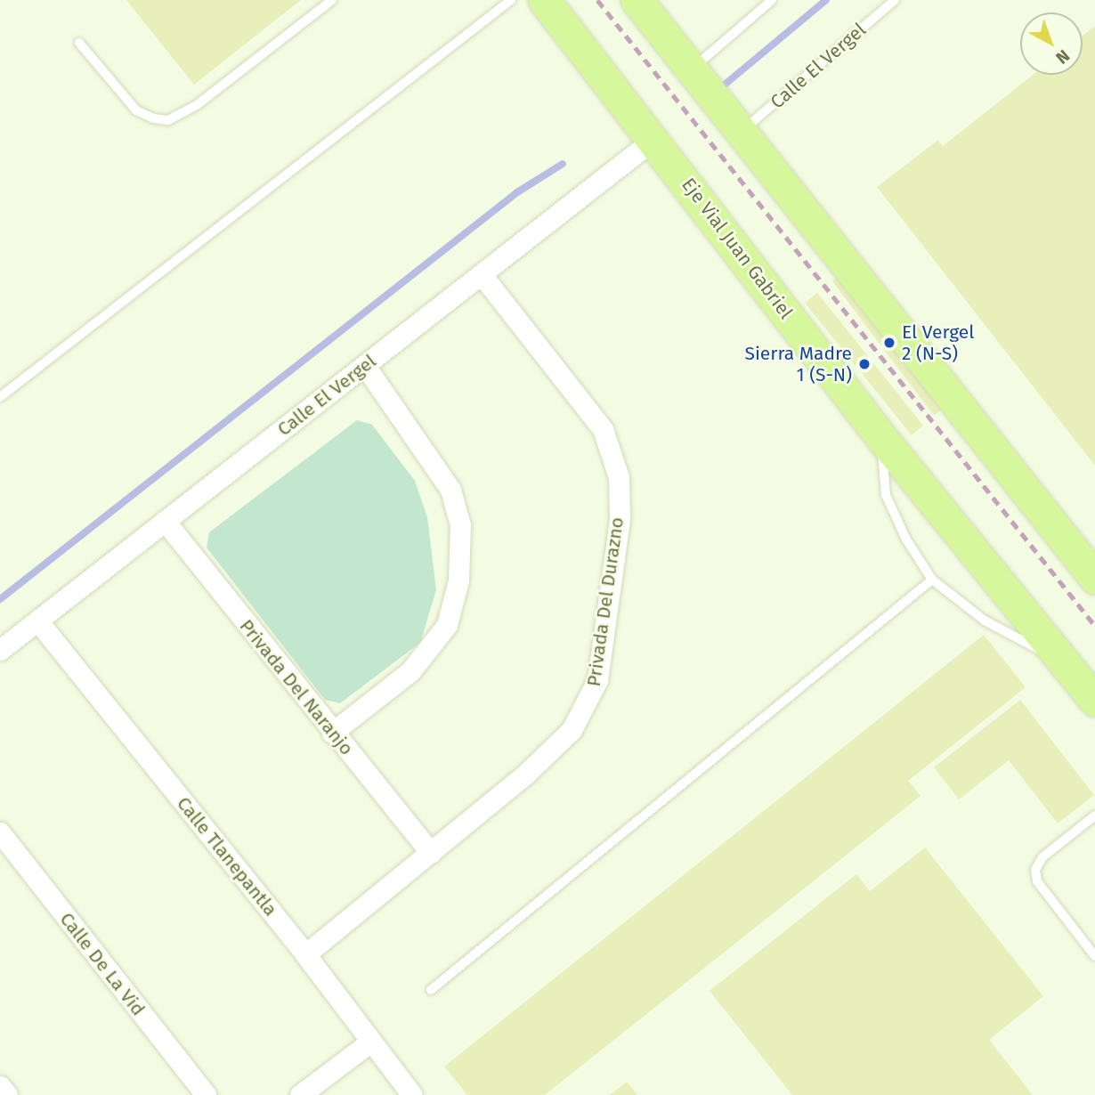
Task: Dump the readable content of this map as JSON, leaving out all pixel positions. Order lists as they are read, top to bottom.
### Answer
{
  "streets": {
    "main road": ["Eje Vial Juan Gabriel"],
    "street": [
      "Calle El Vergel",
      "Privada Del Durazno",
      "Privada Del Naranjo",
      "Calle Tlanepantla",
      "Calle De La Vid"
    ]
  },
  "crossings": [
    ["Calle El Vergel", "Eje Vial Juan Gabriel"],
    ["Calle El Vergel", "Privada Del Durazno"],
    ["Calle El Vergel", "Privada Del Naranjo"],
    ["Calle El Vergel", "Calle Tlanepantla"],
    ["Privada Del Durazno", "Privada Del Naranjo"],
    ["Privada Del Durazno", "Calle Tlanepantla"]
  ],
  "places": ["El Vergel 2 (N-S)", "Sierra Madre 1 (S-N)"],
  "north": "bottom right"
}
